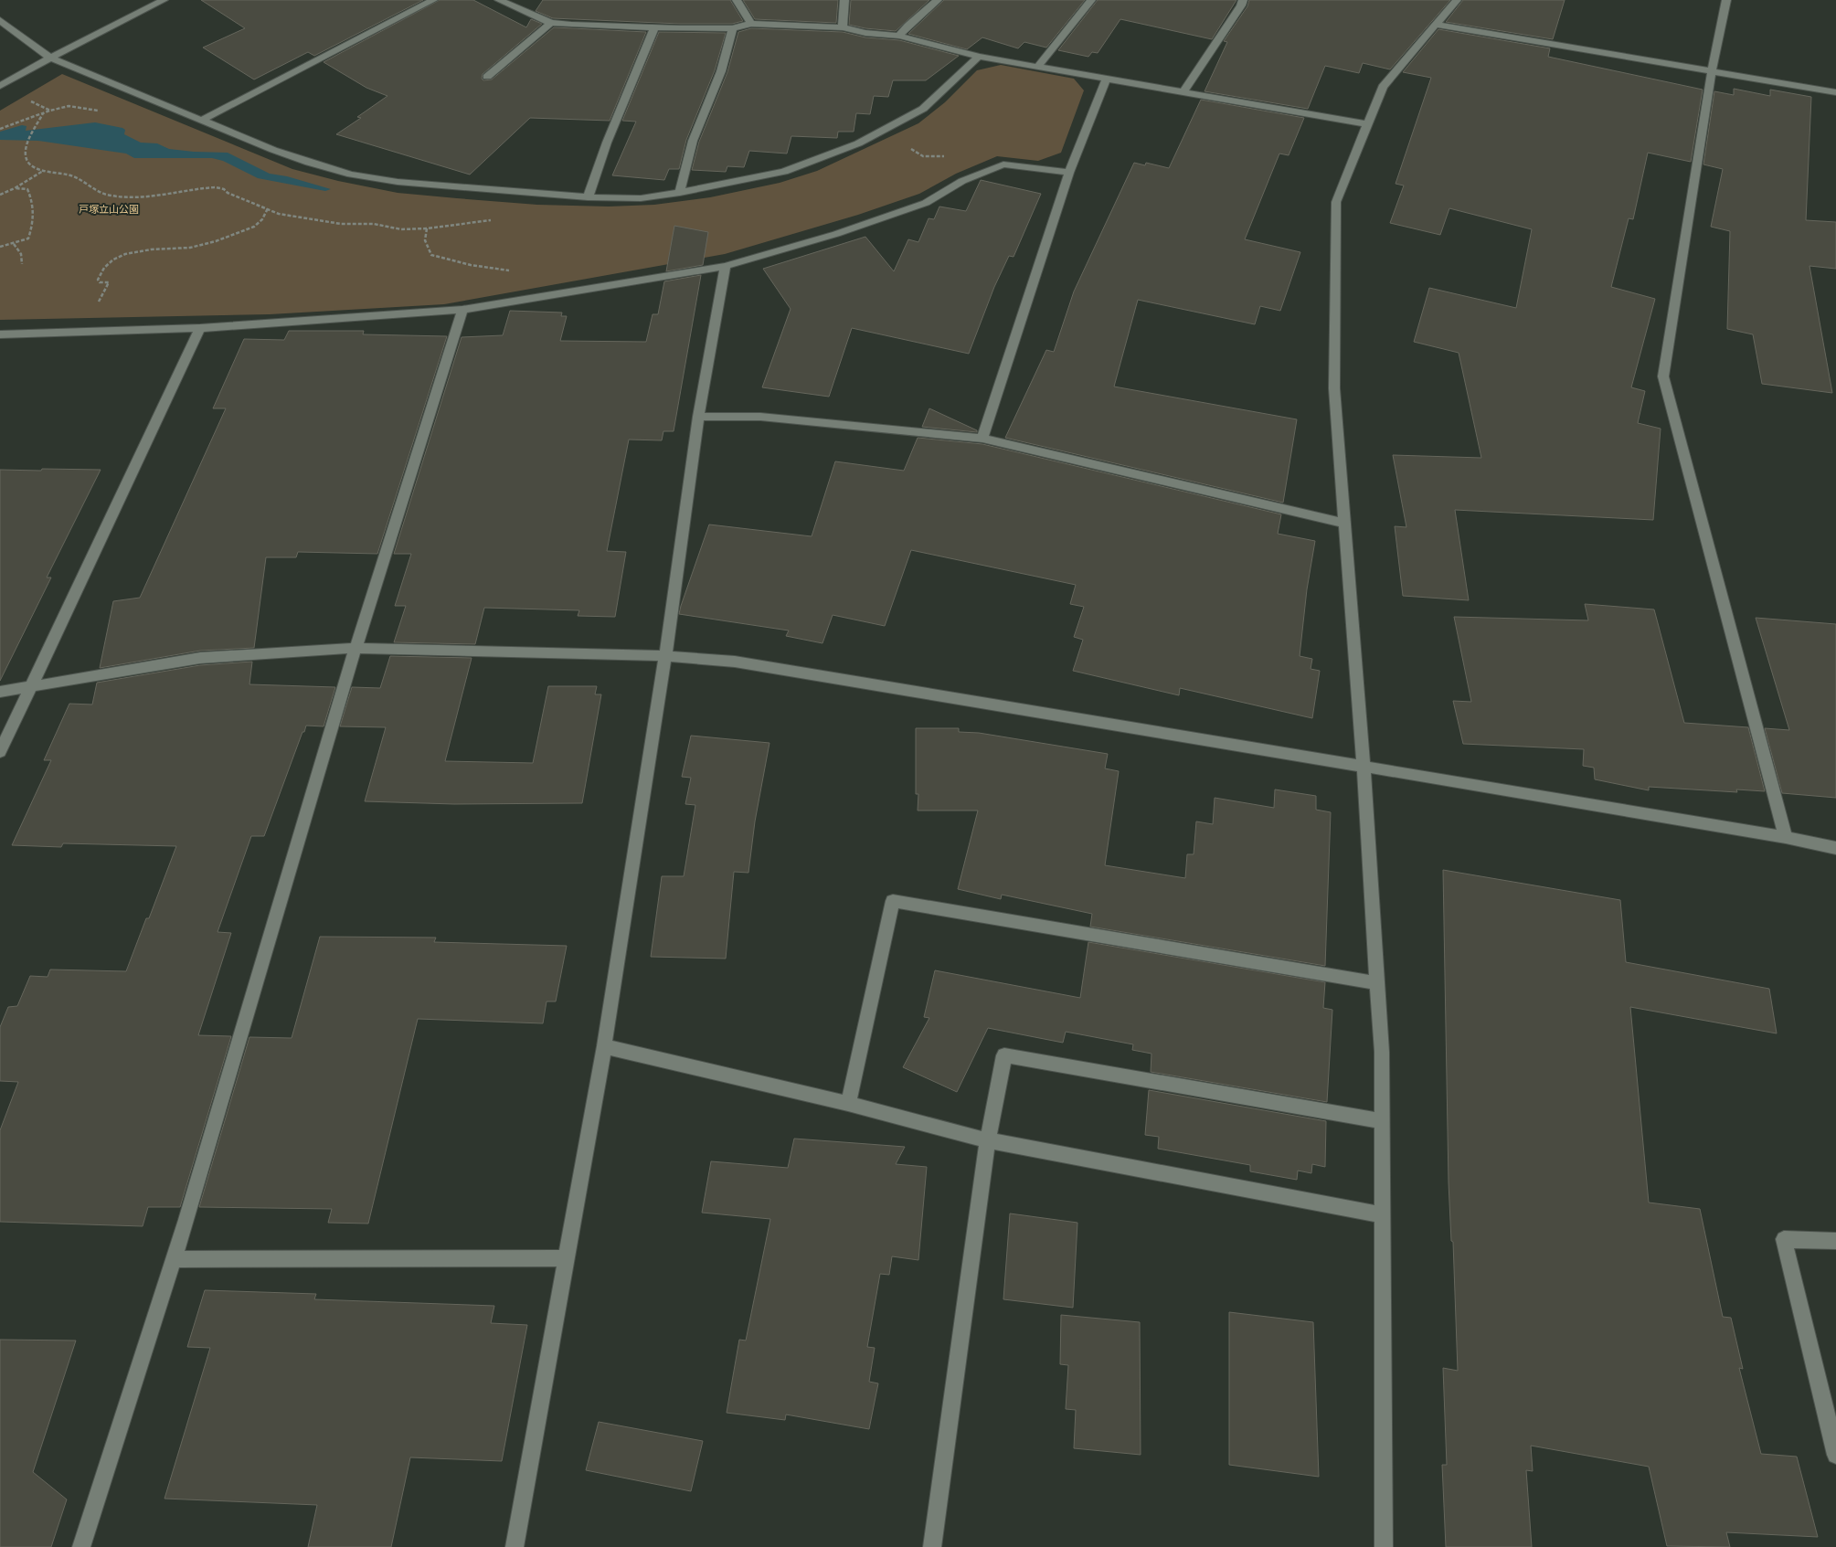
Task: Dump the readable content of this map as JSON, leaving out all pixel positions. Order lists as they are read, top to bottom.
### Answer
{
  "parks": ["戸塚立山公園"]
}
